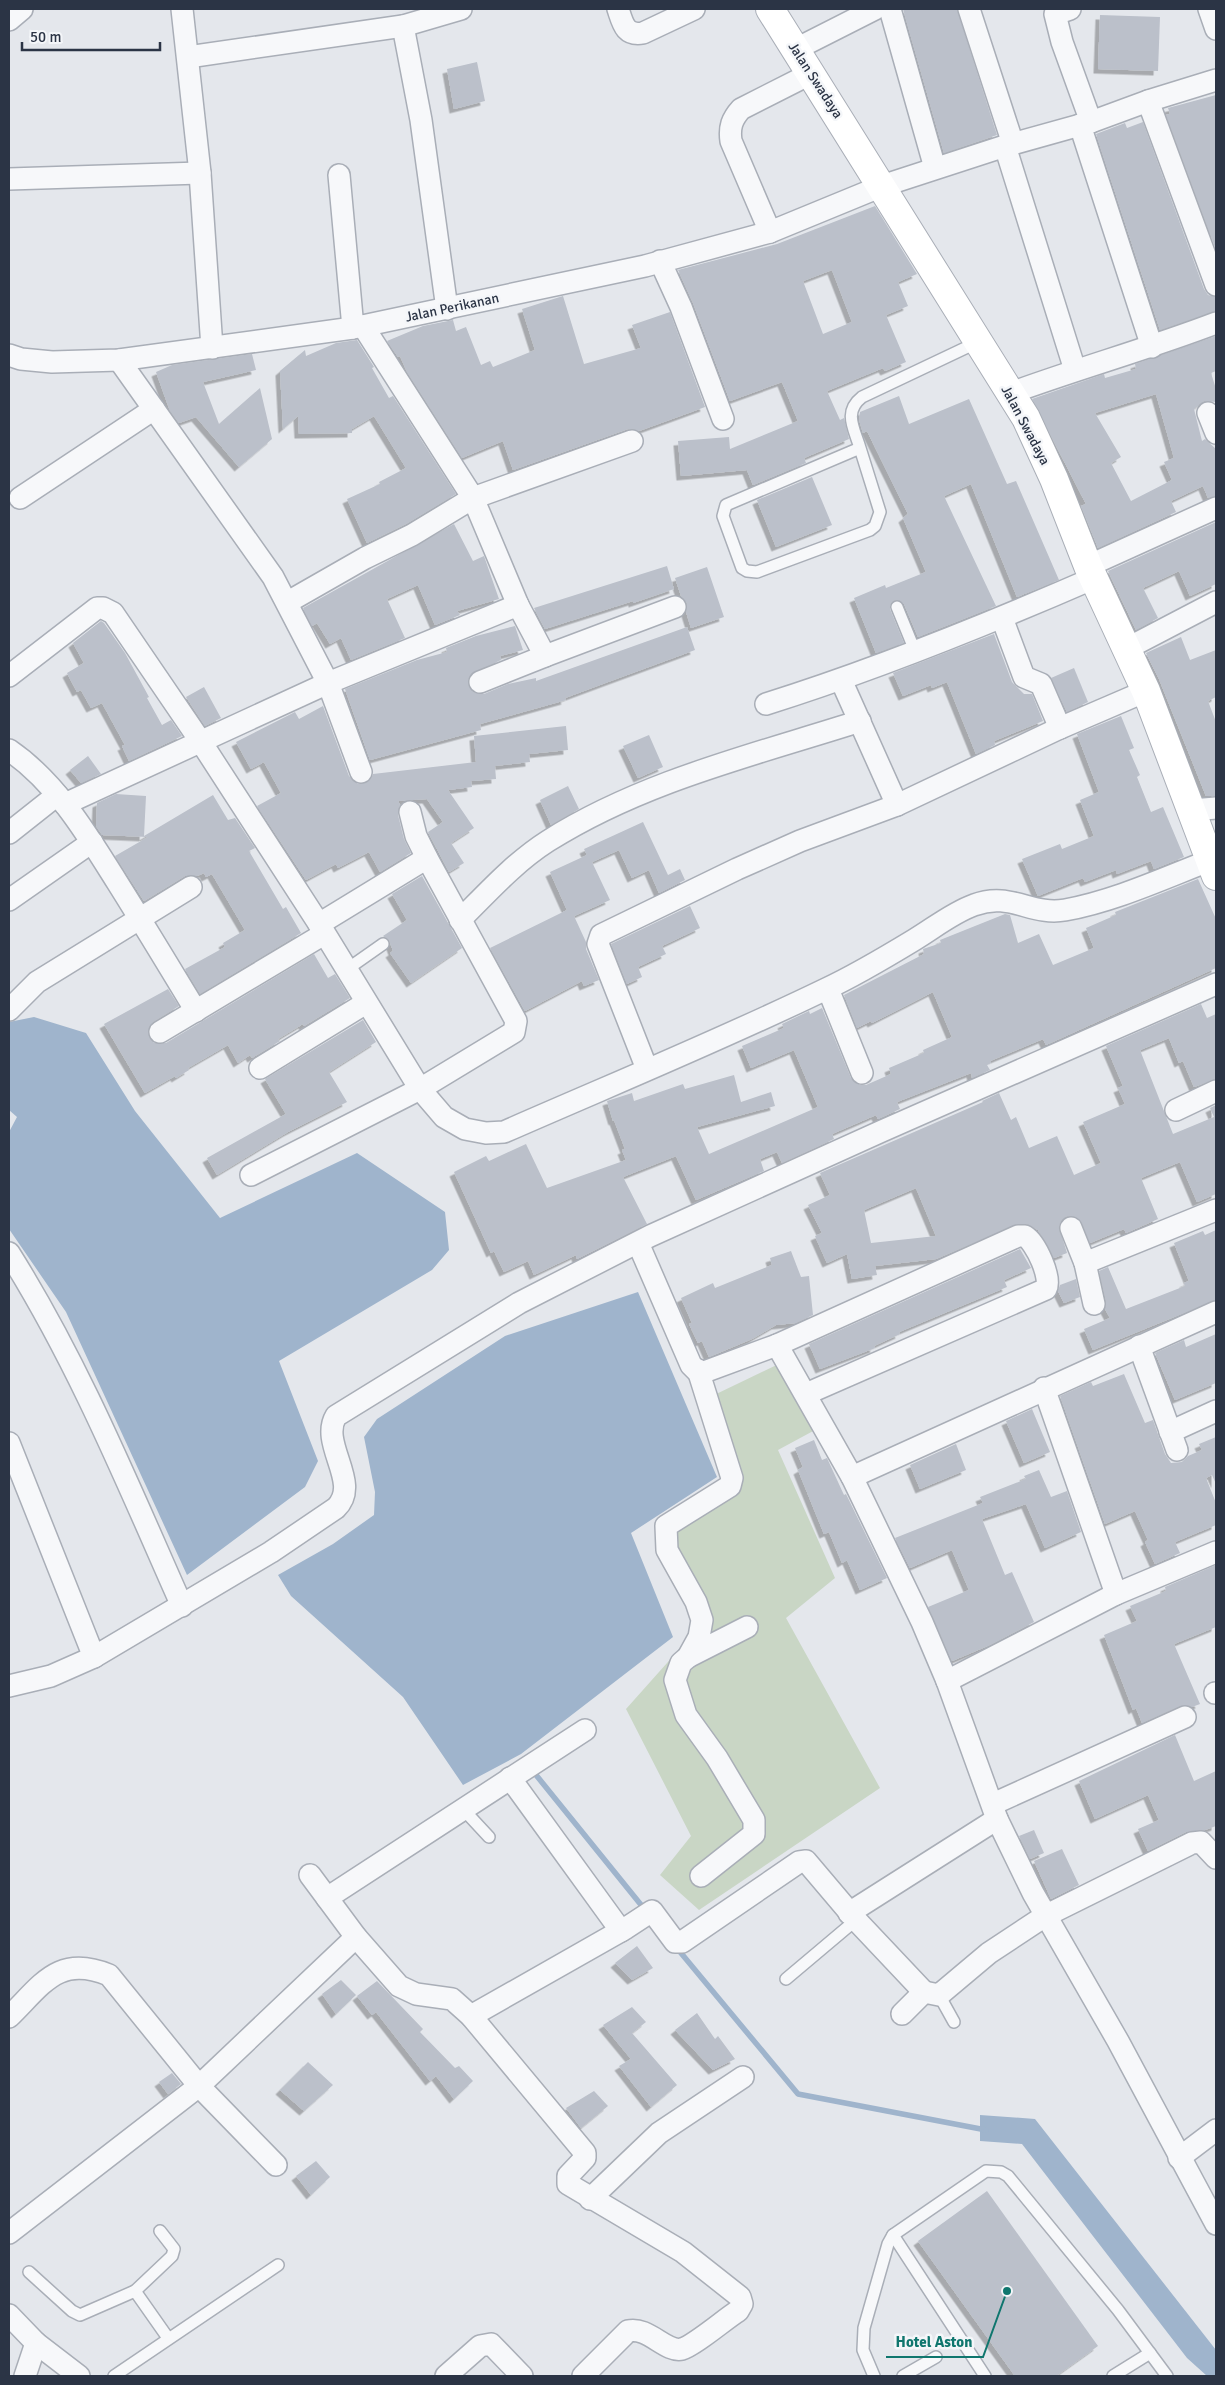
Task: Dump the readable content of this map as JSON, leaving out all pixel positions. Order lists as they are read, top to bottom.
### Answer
{
  "streets": {
    "street": ["Jalan Swadaya", "Jalan Perikanan"]
  },
  "crossings": [
    ["Jalan Swadaya", "Jalan Perikanan"]
  ],
  "places": ["Hotel Aston"],
  "scale_bar": "50 m"
}
